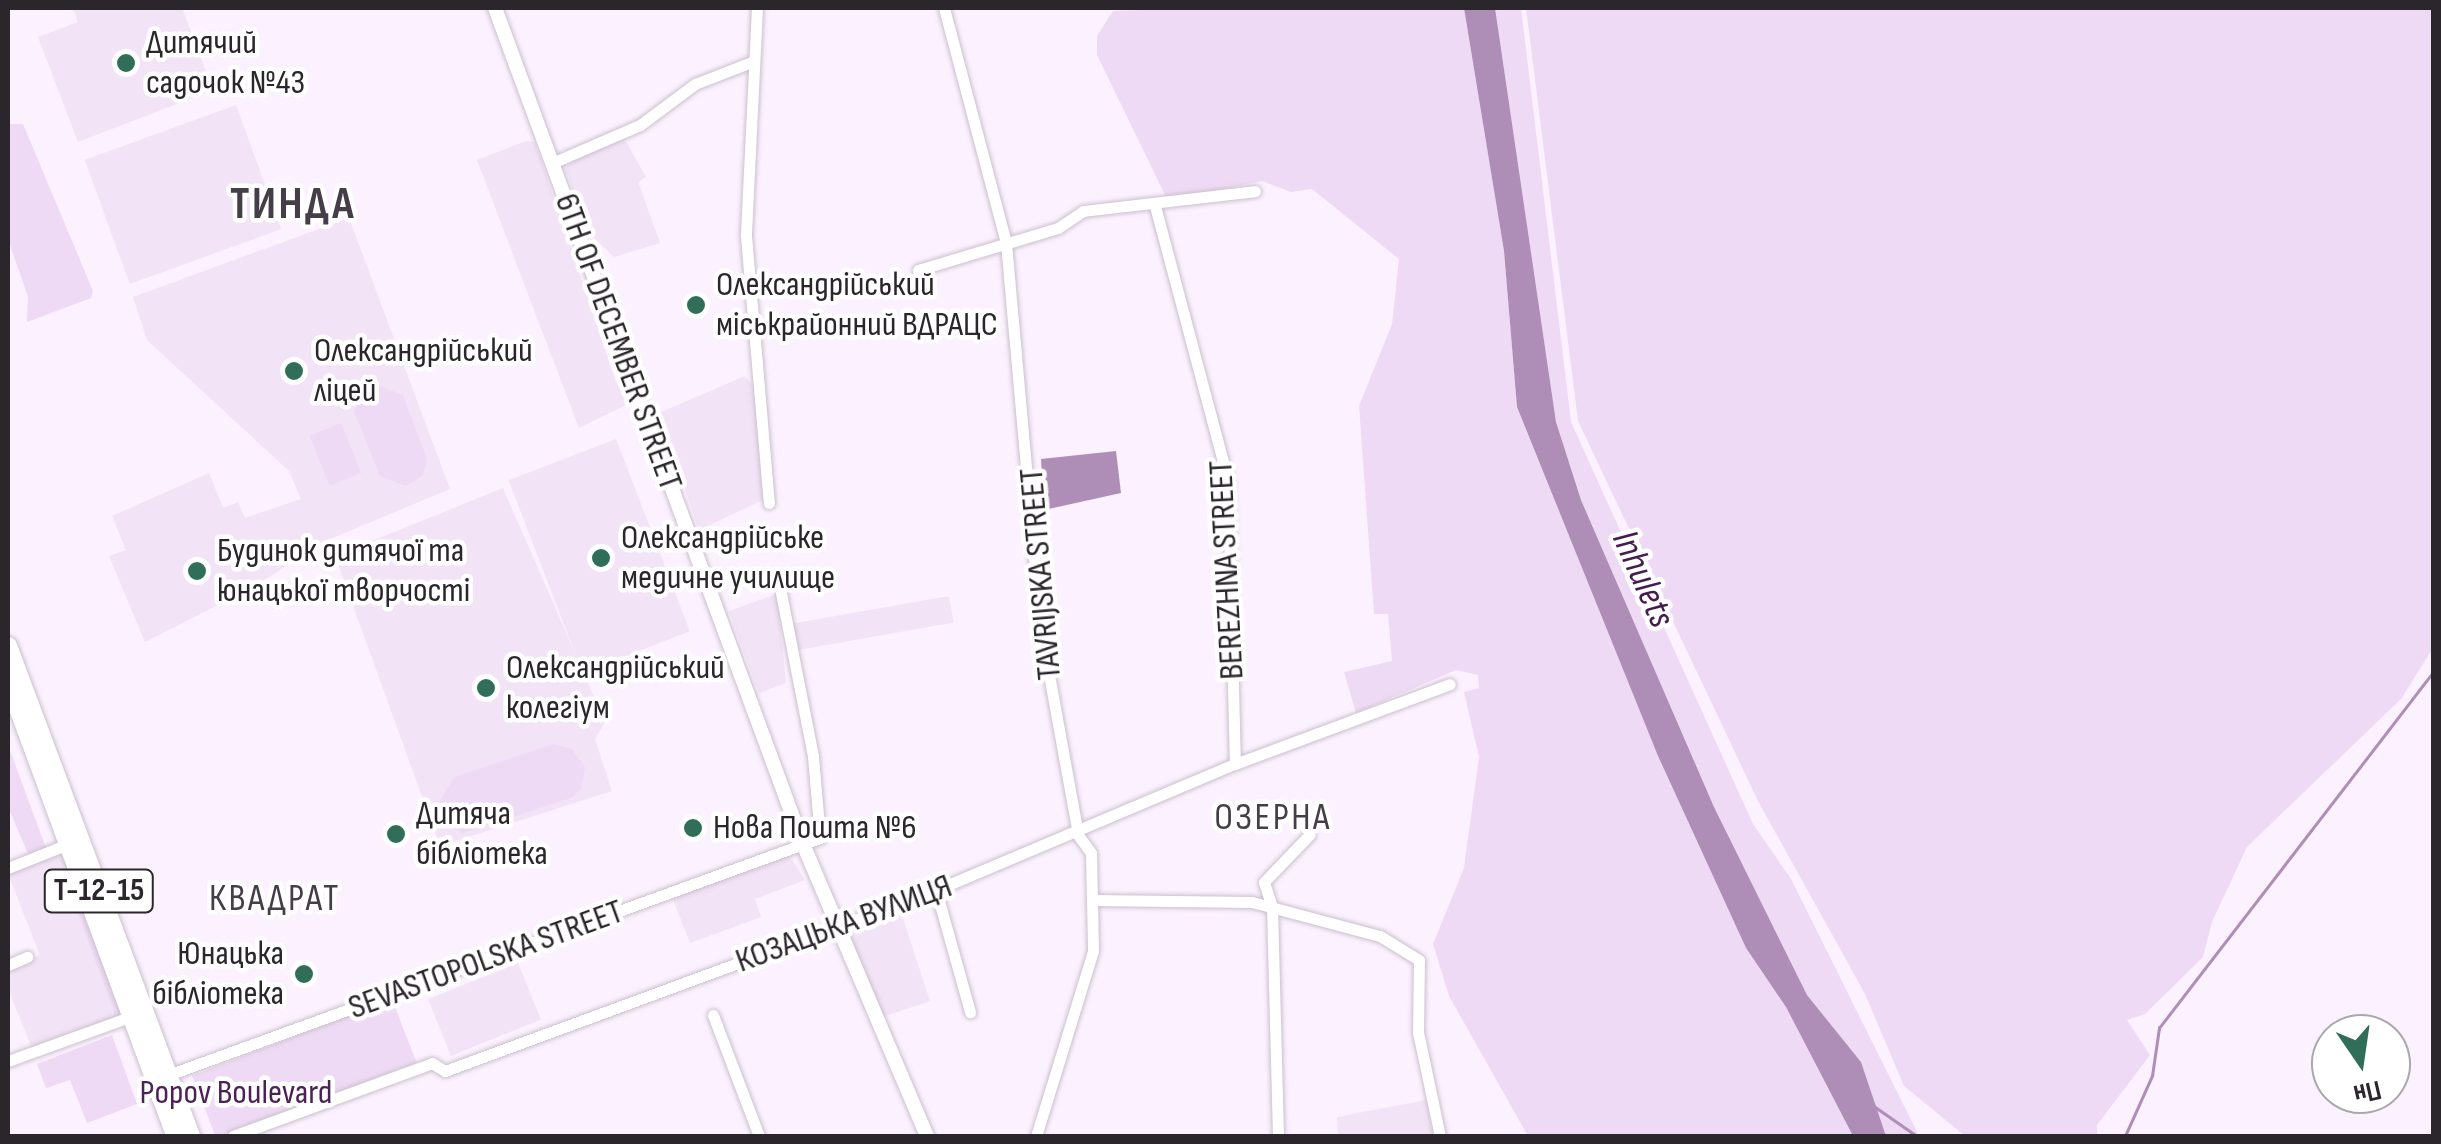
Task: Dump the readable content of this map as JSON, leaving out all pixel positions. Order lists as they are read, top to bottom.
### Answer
{
  "streets": {
    "main road": ["Т-12-15"],
    "street": [
      "6TH OF DECEMBER STREET",
      "BEREZHNA STREET",
      "TAVRIJSKA STREET",
      "КОЗАЦЬКА ВУЛИЦЯ",
      "SEVASTOPOLSKA STREET"
    ]
  },
  "crossings": [
    ["6TH OF DECEMBER STREET", "КОЗАЦЬКА ВУЛИЦЯ"],
    ["6TH OF DECEMBER STREET", "SEVASTOPOLSKA STREET"],
    ["BEREZHNA STREET", "КОЗАЦЬКА ВУЛИЦЯ"],
    ["TAVRIJSKA STREET", "КОЗАЦЬКА ВУЛИЦЯ"],
    ["Т-12-15", "SEVASTOPOLSKA STREET"]
  ],
  "districts": ["ТИНДА", "ОЗЕРНА", "КВАДРАТ"],
  "water": ["Inhulets"],
  "parks": ["Popov Boulevard"],
  "places": [
    "Дитячий садочок №43",
    "Олександрійський міськрайонний ВДРАЦС",
    "Олександрійський ліцей",
    "Олександрійське медичне училище",
    "Будинок дитячої та юнацької творчості",
    "Олександрійський колегіум",
    "Нова Пошта №6",
    "Дитяча бібліотека",
    "Юнацька бібліотека"
  ],
  "north": "bottom"
}
